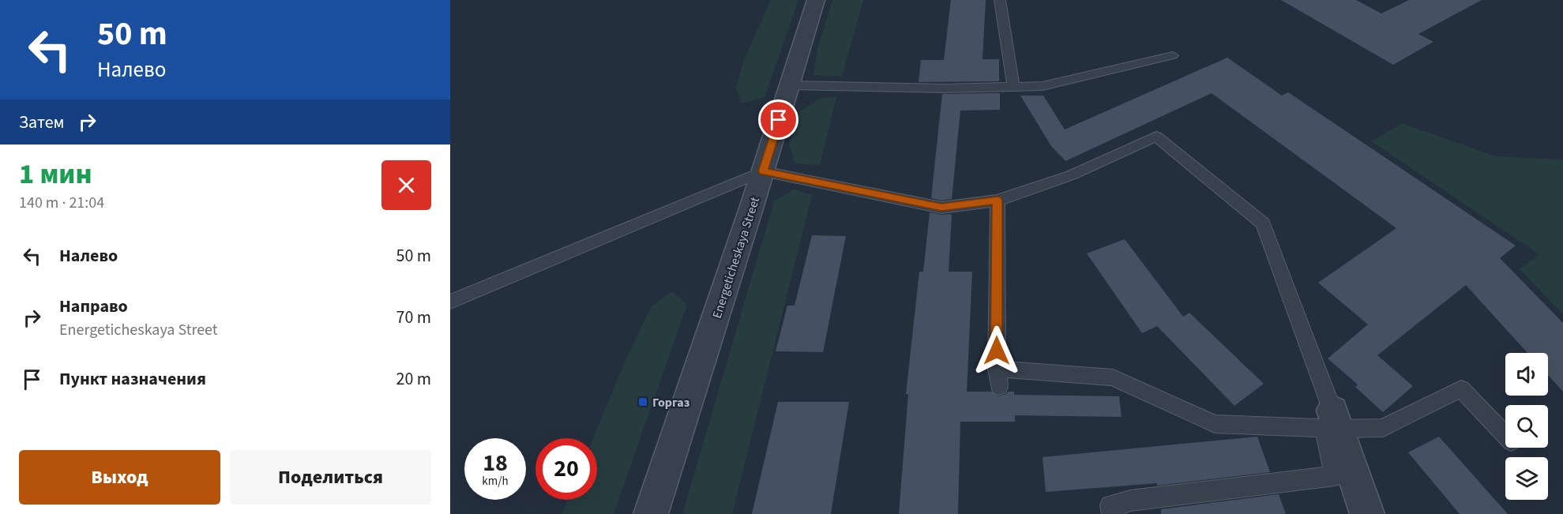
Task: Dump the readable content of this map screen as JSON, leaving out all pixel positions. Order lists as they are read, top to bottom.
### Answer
{
  "streets": {
    "street": ["Energeticheskaya Street"]
  },
  "places": {
    "transit": ["Горгаз"]
  },
  "page": {
    "turn": ["50 m", "Налево"],
    "then": "Затем",
    "heading": ["1 мин", "140 m · 21:04"],
    "list": [
      {
        "name": "Налево",
        "value": "50 m"
      },
      {
        "name": "Направо",
        "note": "Energeticheskaya Street",
        "value": "70 m"
      },
      {
        "name": "Пункт назначения",
        "value": "20 m"
      }
    ],
    "speed": "18 km/h",
    "limit": "20",
    "buttons": ["Выход", "Поделиться"]
  }
}
